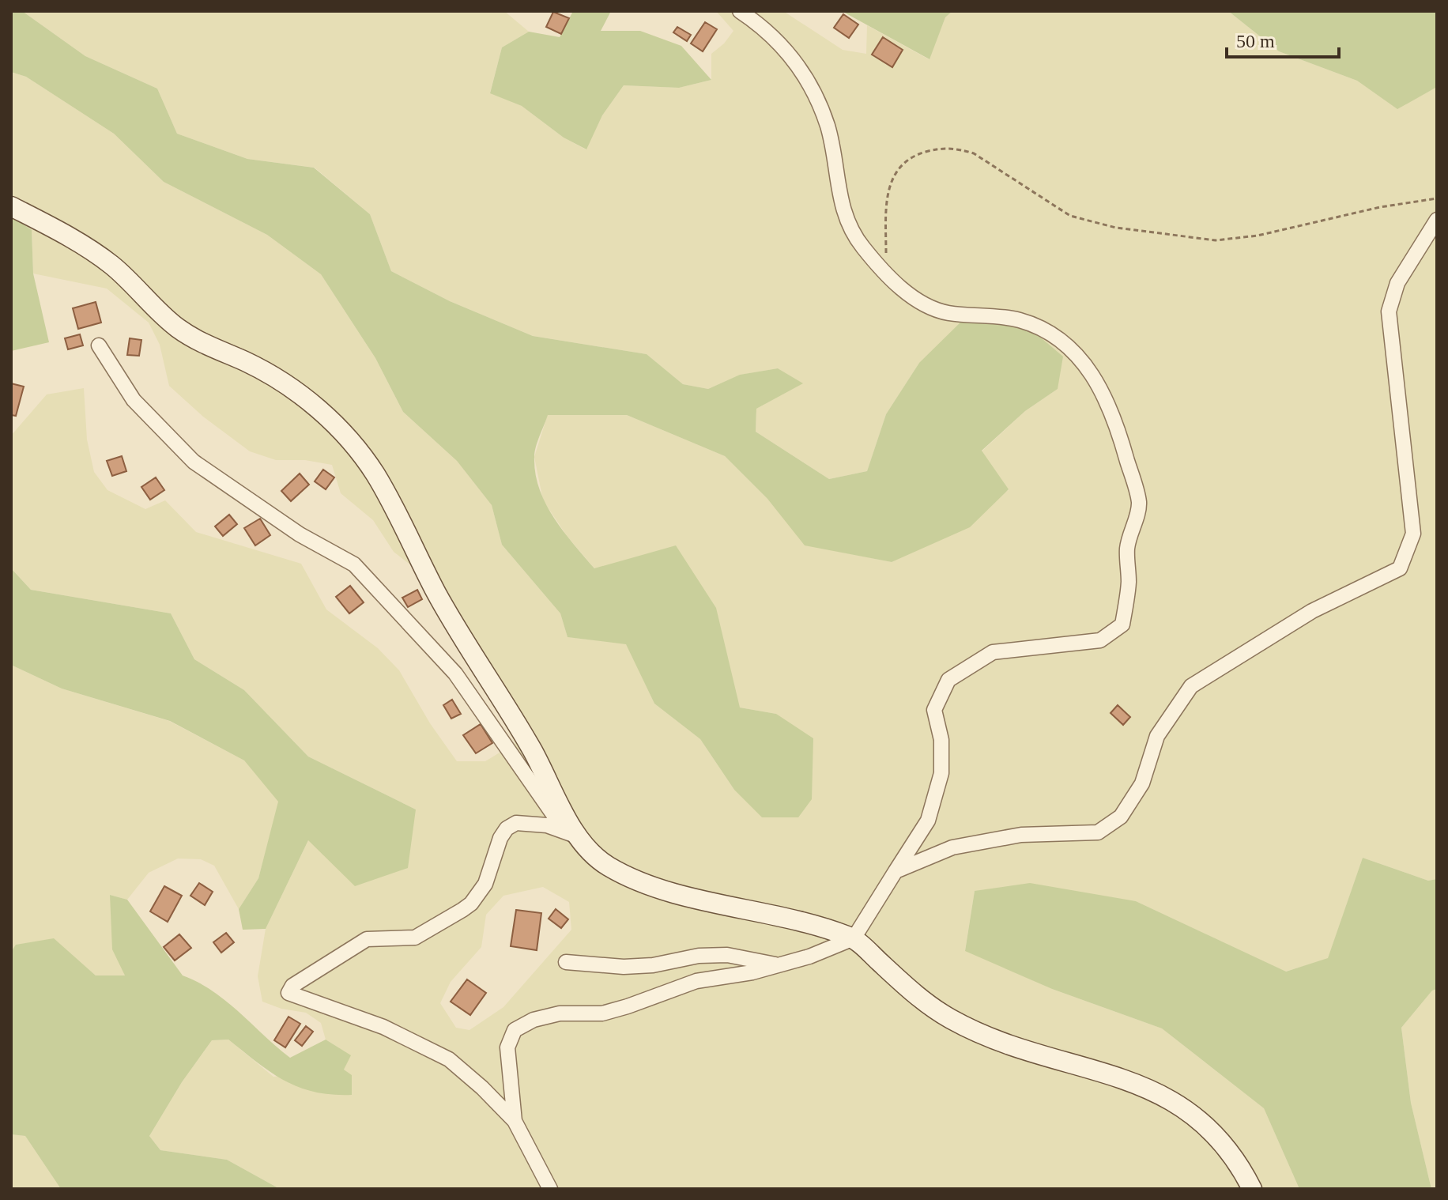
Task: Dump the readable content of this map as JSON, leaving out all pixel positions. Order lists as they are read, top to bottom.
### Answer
{
  "scale_bar": "50 m"
}
